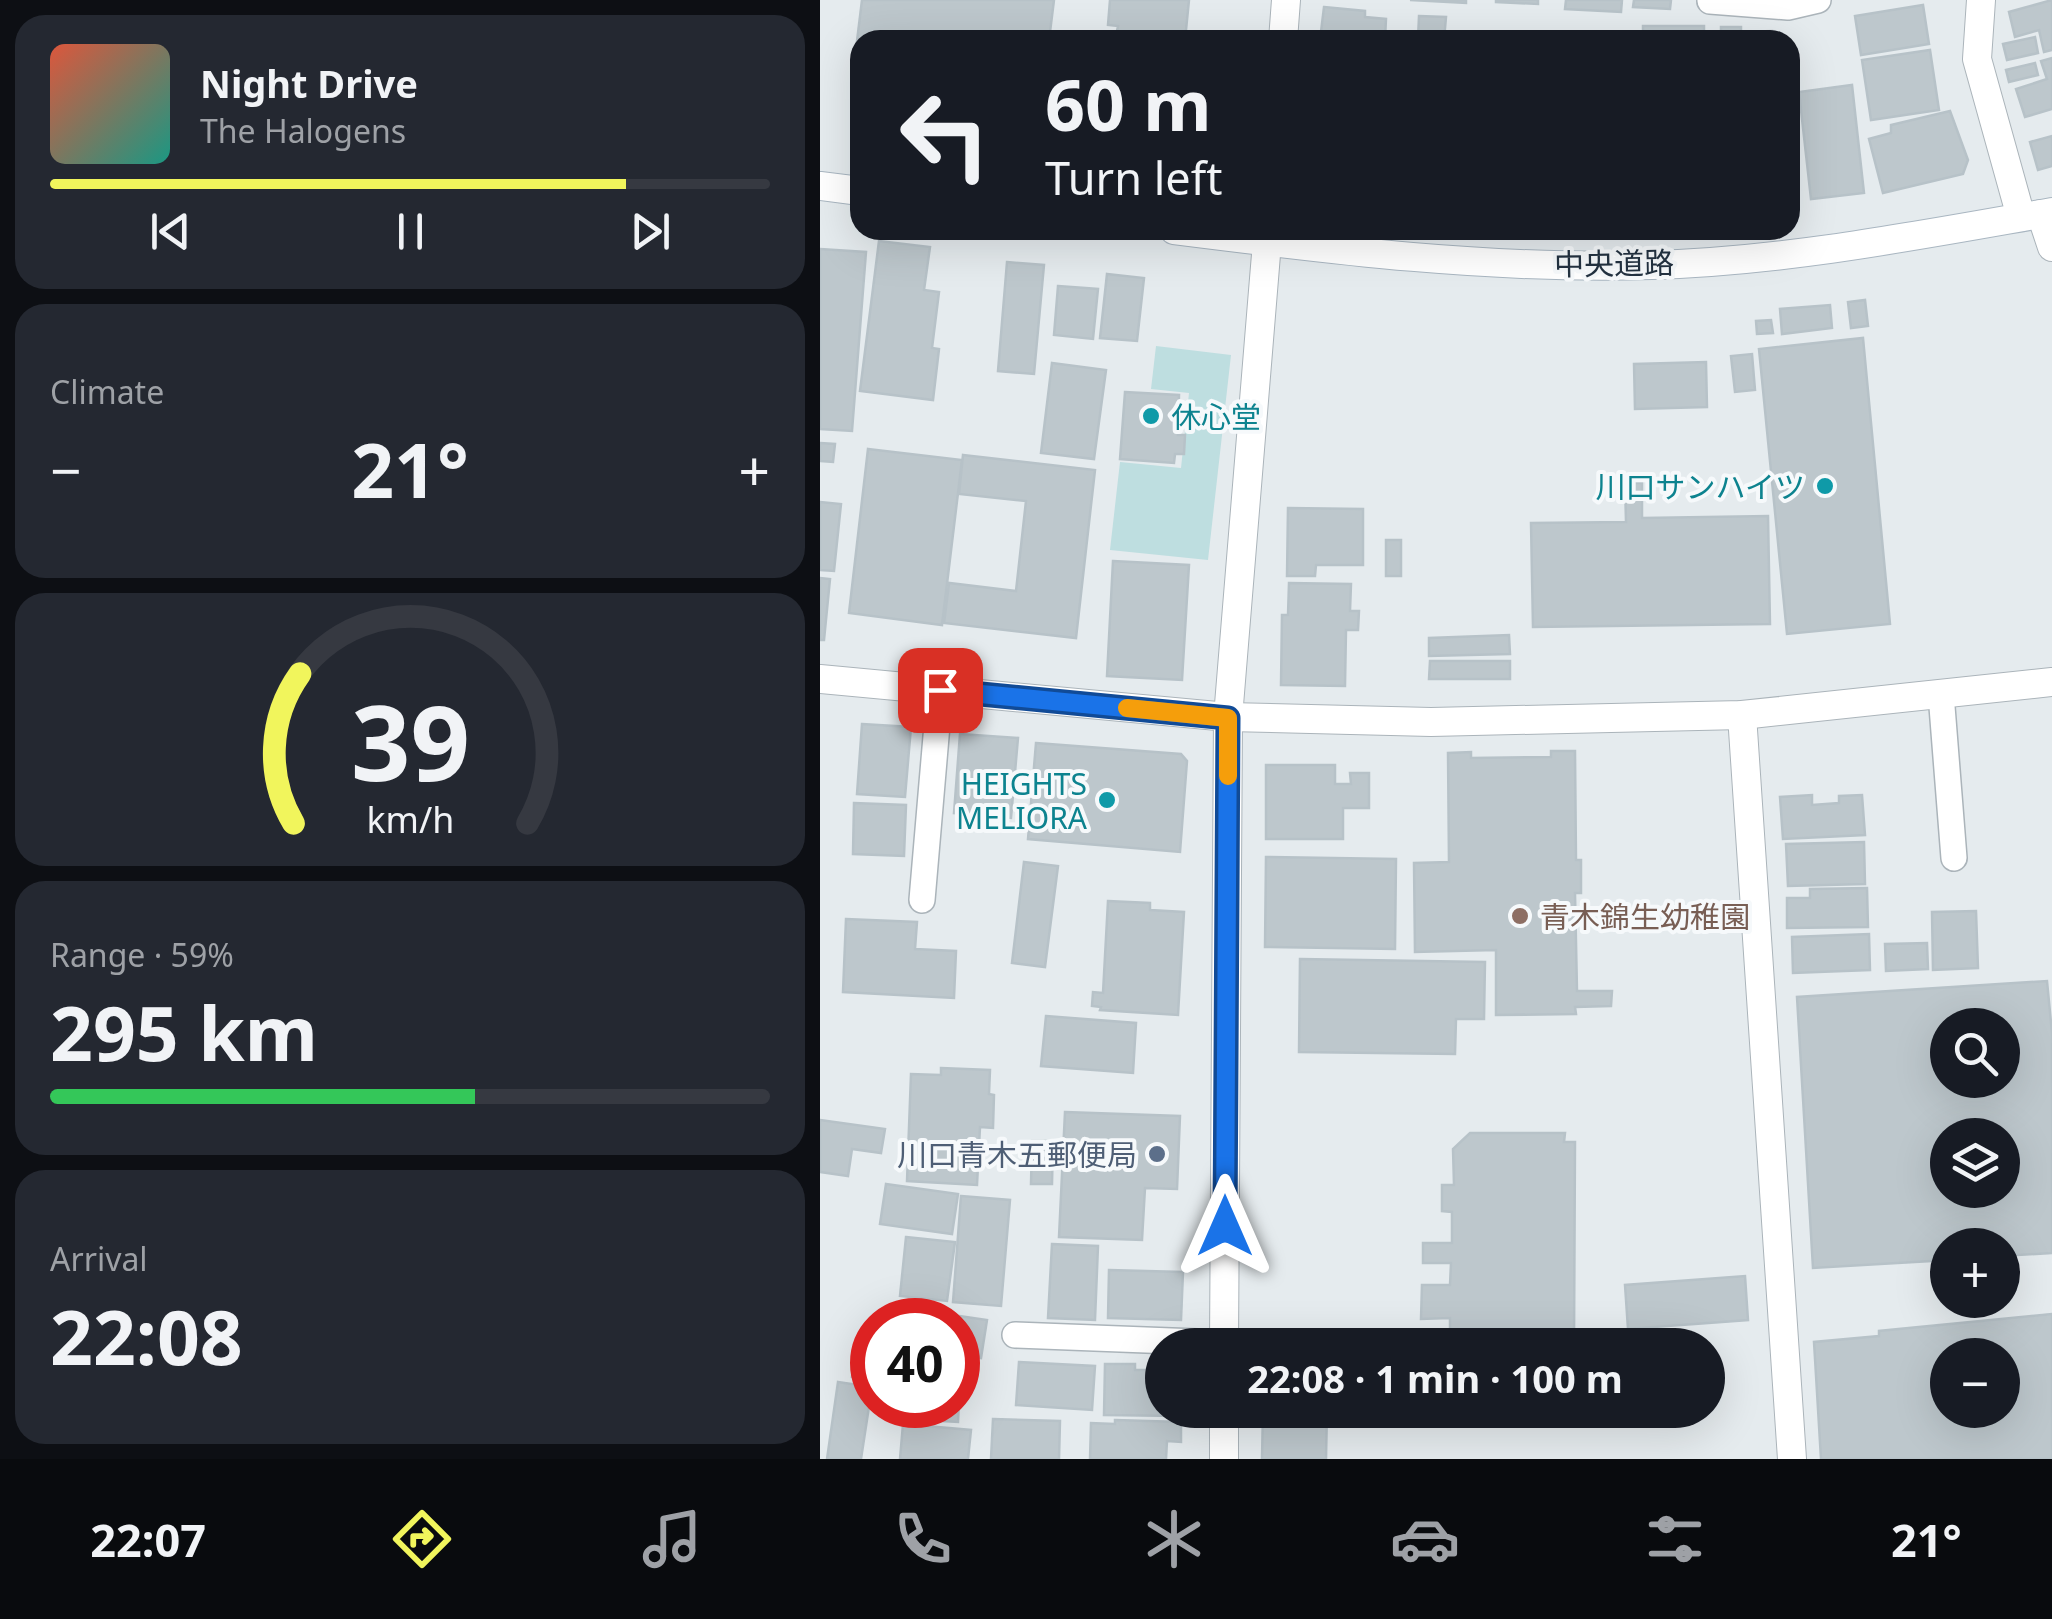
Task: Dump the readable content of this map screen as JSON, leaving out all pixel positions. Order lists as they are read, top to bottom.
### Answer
{
  "streets": {
    "street": ["中央道路"]
  },
  "places": [
    "休心堂",
    "川口サンハイツ",
    "HEIGHTS MELIORA",
    "青木錦生幼稚園",
    "川口青木五郵便局"
  ],
  "page": {
    "turn": ["60 m", "Turn left"],
    "song": ["Night Drive", "The Halogens"],
    "tile": [
      "Climate",
      ["Range · 59%", "295 km"],
      ["Arrival", "22:08"]
    ],
    "heat": ["−", "21°", "+"],
    "map_buttons": ["+", "−"],
    "limit": "40",
    "trip": "22:08 · 1 min · 100 m",
    "tabs": ["22:07", "21°"],
    "gauge": ["39", "km/h"]
  }
}
